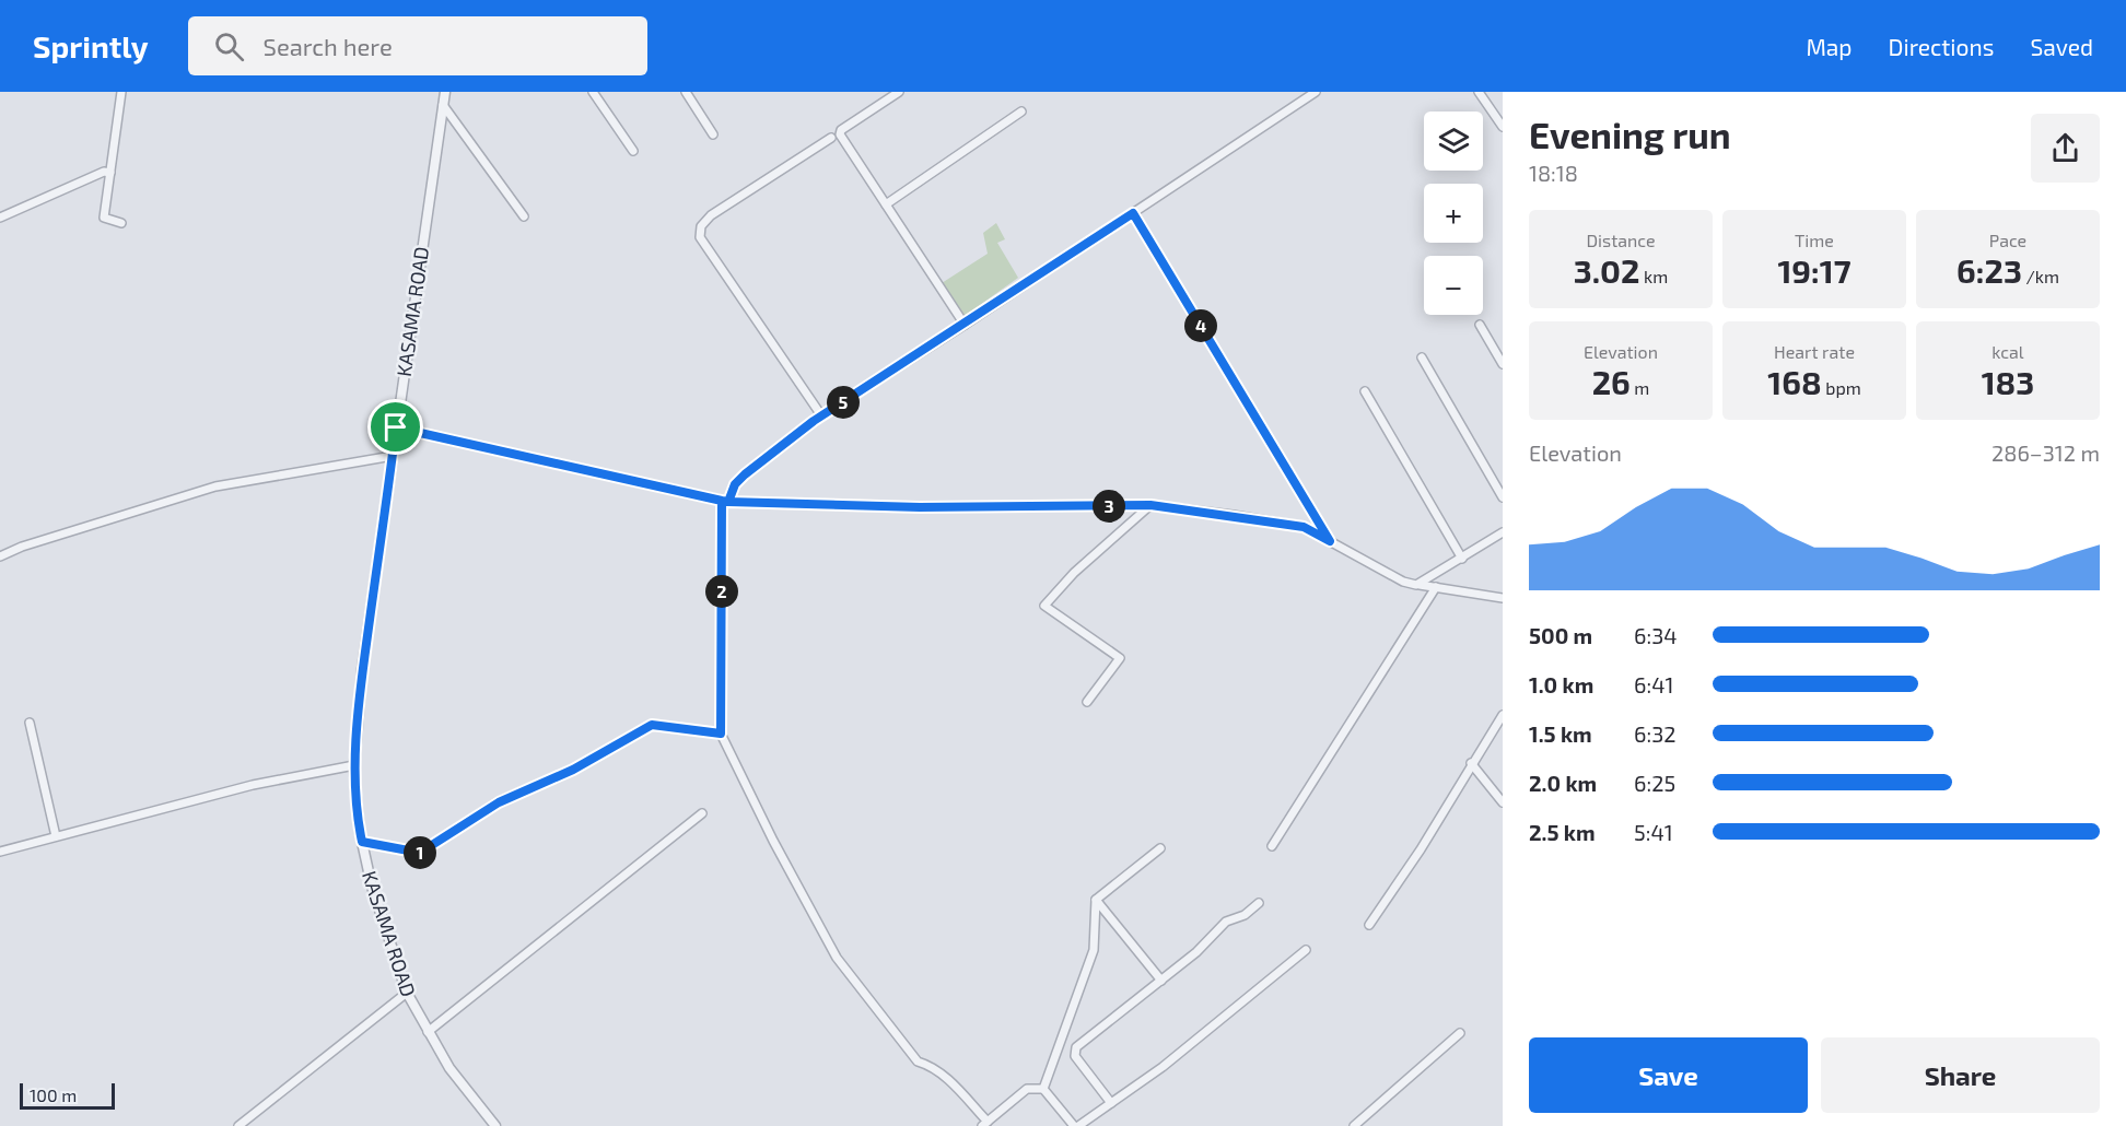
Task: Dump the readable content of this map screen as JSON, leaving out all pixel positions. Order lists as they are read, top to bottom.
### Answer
{
  "streets": {
    "street": ["KASAMA ROAD"]
  },
  "scale_bar": "100 m",
  "page": {
    "header": "Sprintly",
    "search": "Search here",
    "nav": ["Map", "Directions", "Saved"],
    "heading": ["Evening run", "18:18"],
    "map_buttons": ["+", "−"],
    "stats": [
      ["Distance", "3.02 km"],
      ["Time", "19:17"],
      ["Pace", "6:23 /km"],
      ["Elevation", "26 m"],
      ["Heart rate", "168 bpm"],
      ["kcal", "183"]
    ],
    "pins": [
      "4",
      "5",
      "3",
      "2",
      "1"
    ],
    "chart": ["Elevation", "286–312 m"],
    "list": [
      {
        "name": "500 m",
        "note": "6:34"
      },
      {
        "name": "1.0 km",
        "note": "6:41"
      },
      {
        "name": "1.5 km",
        "note": "6:32"
      },
      {
        "name": "2.0 km",
        "note": "6:25"
      },
      {
        "name": "2.5 km",
        "note": "5:41"
      }
    ],
    "buttons": ["Save", "Share"],
    "scale": "100 m"
  }
}
